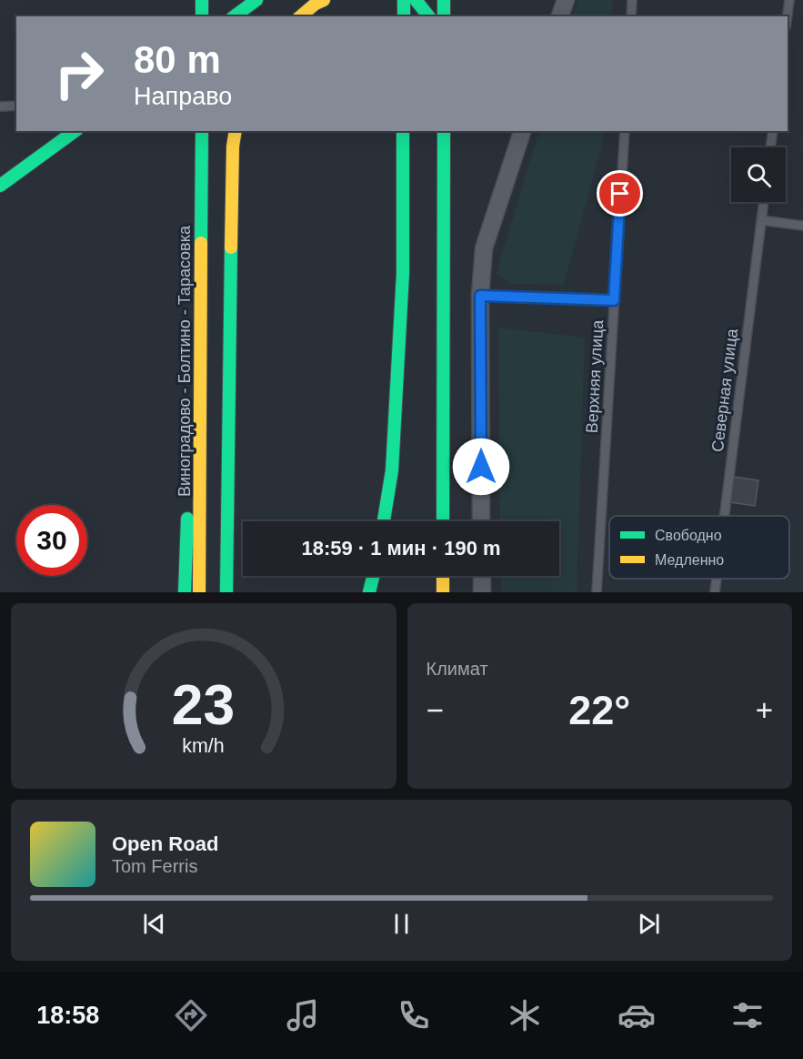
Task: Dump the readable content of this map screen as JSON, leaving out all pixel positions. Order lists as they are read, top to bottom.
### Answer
{
  "streets": {
    "main road": ["Виноградово - Болтино - Тарасовка"],
    "lane": ["Верхняя улица", "Северная улица"]
  },
  "legend": ["Свободно", "Медленно"],
  "page": {
    "turn": ["80 m", "Направо"],
    "limit": "30",
    "trip": "18:59 · 1 мин · 190 m",
    "tile": "Климат",
    "heat": ["−", "22°", "+"],
    "song": ["Open Road", "Tom Ferris"],
    "tabs": "18:58",
    "gauge": ["23", "km/h"]
  }
}
